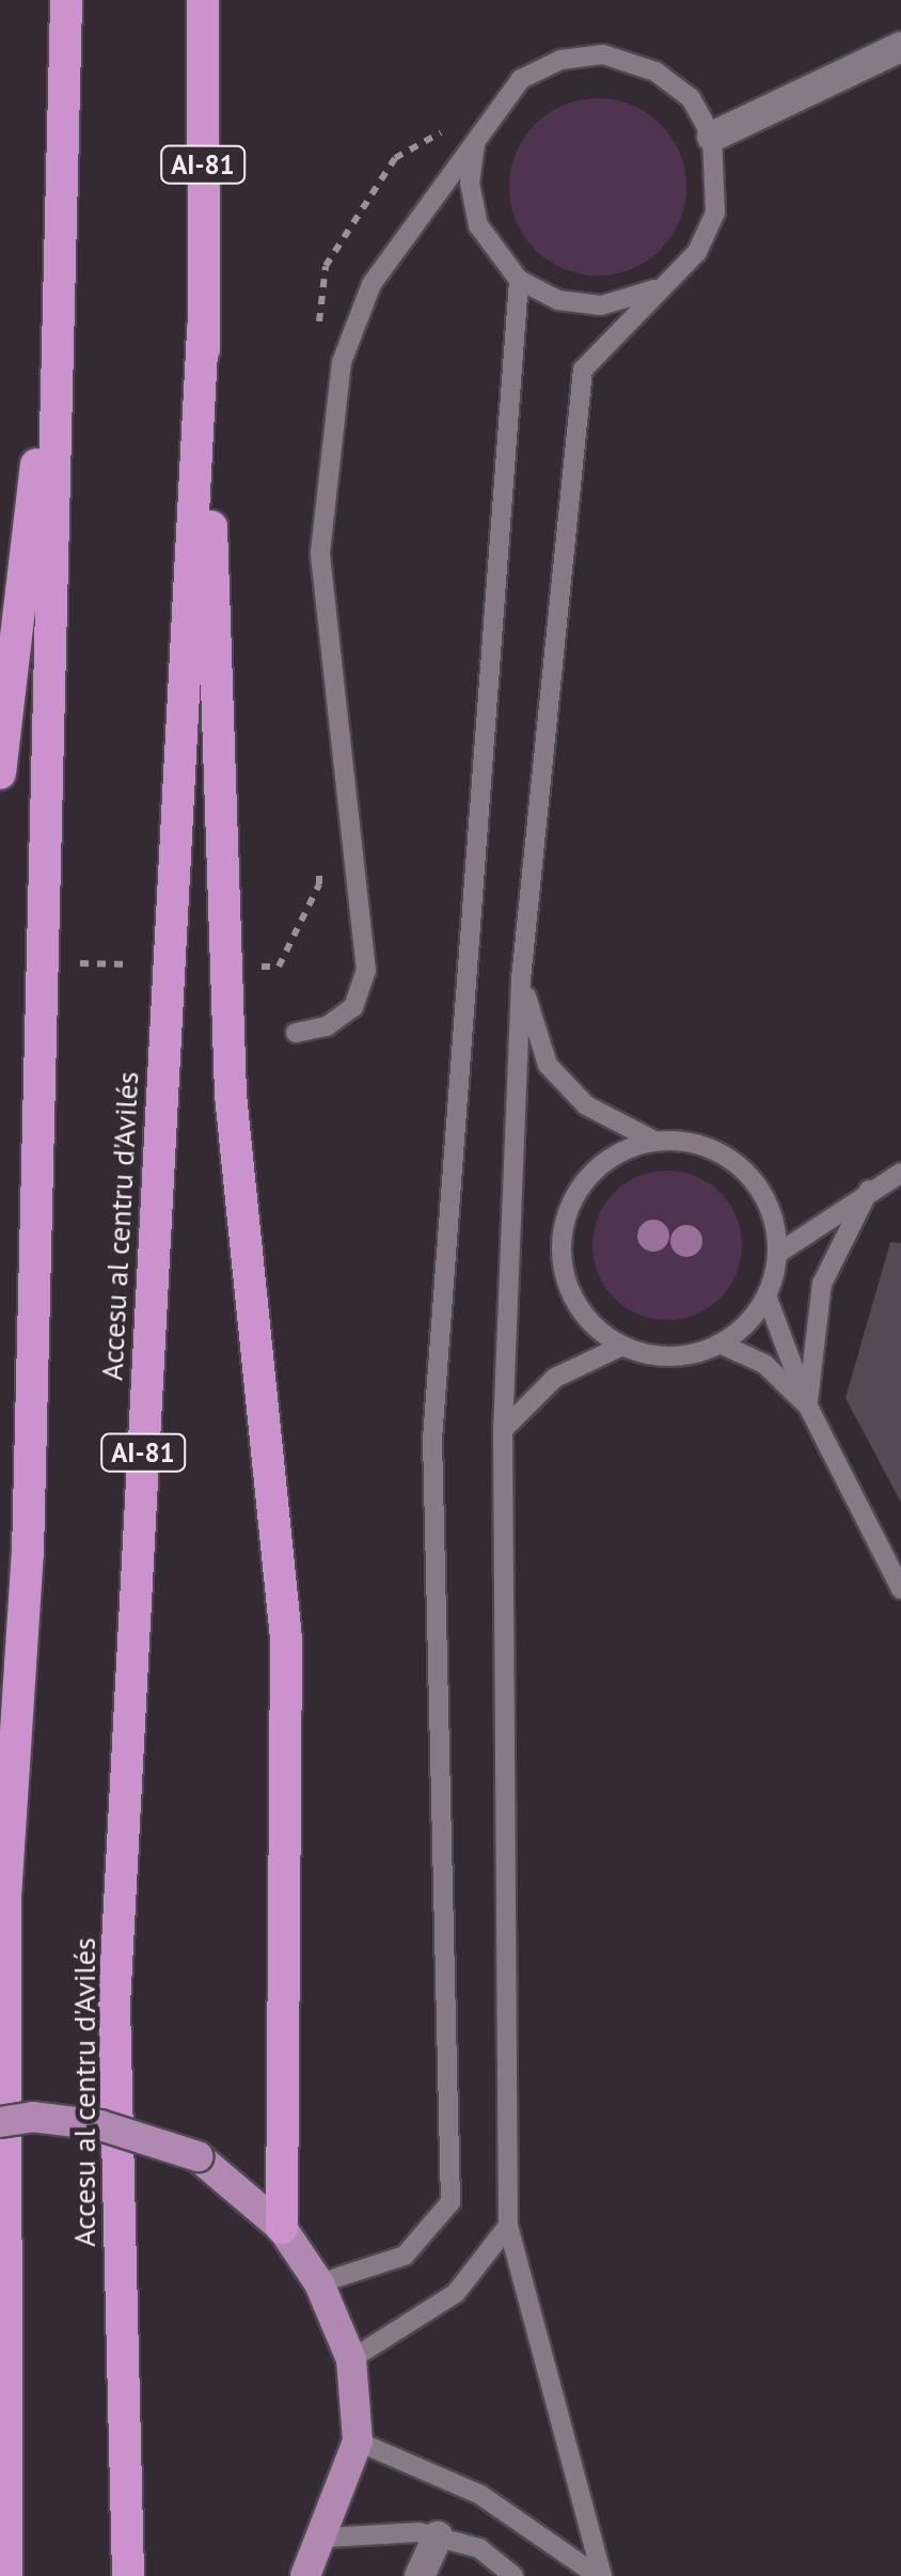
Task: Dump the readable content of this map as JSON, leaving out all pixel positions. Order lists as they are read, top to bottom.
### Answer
{
  "streets": {
    "highway": ["AI-81", "Accesu al centru d'Avilés"]
  },
  "crossings": [
    ["AI-81", "Accesu al centru d'Avilés"]
  ]
}
